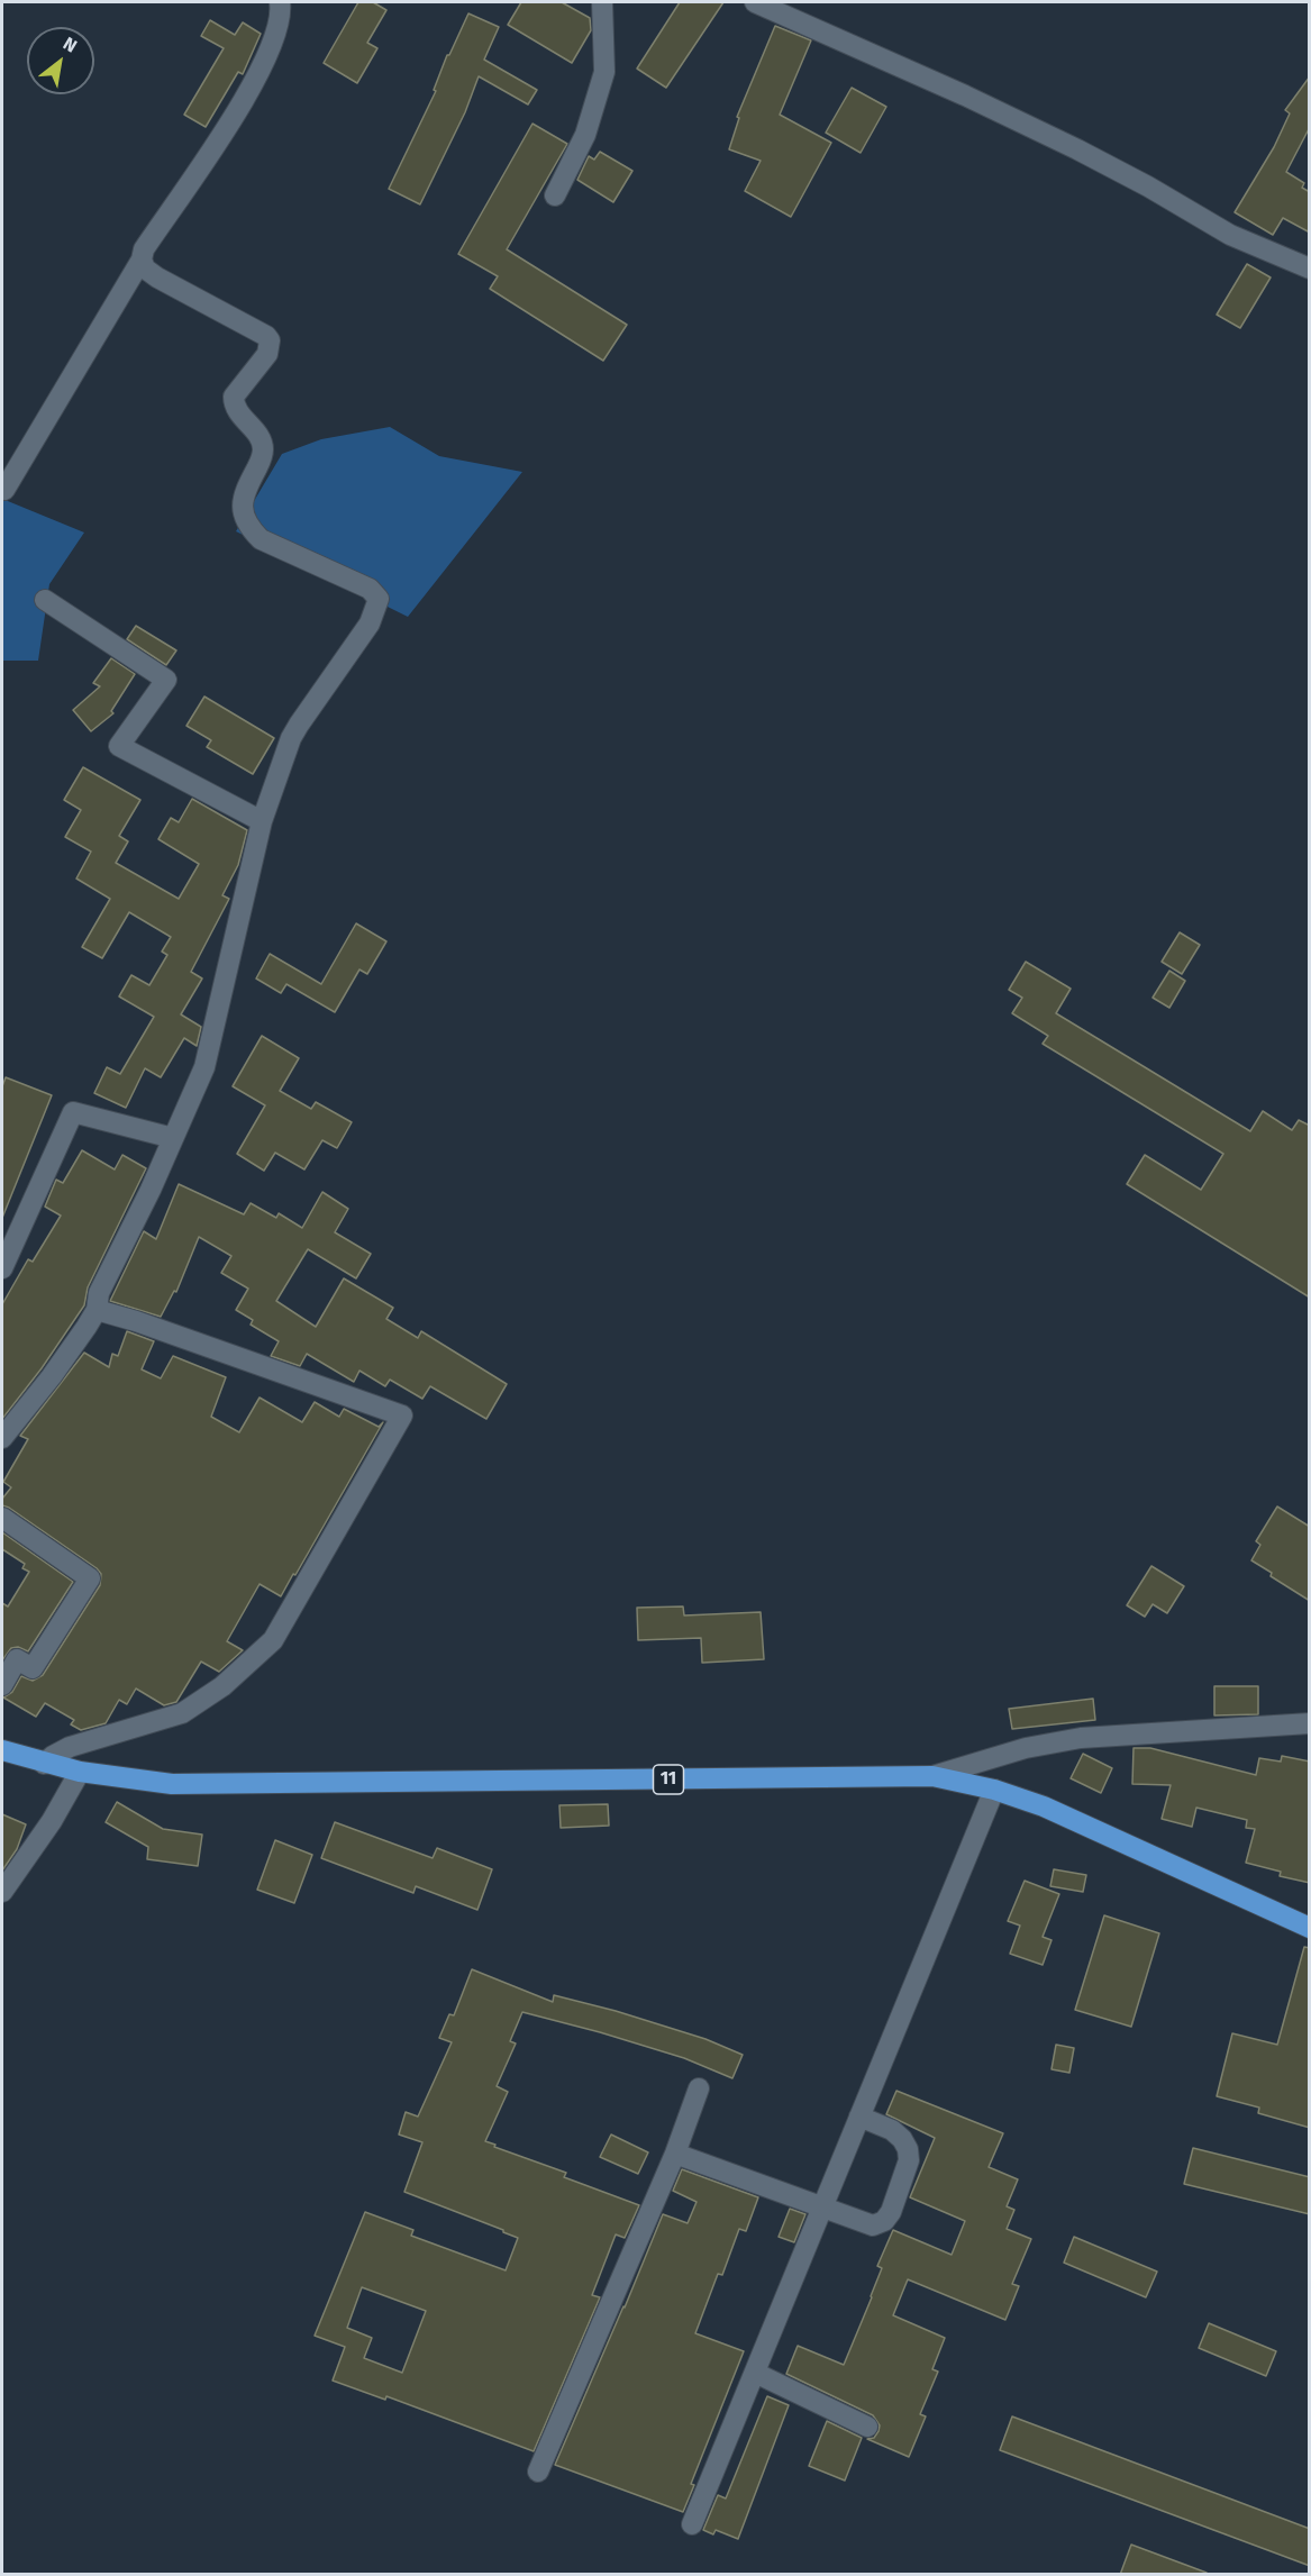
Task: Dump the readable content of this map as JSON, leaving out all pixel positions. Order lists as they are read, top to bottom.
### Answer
{
  "streets": {
    "highway": ["11"]
  },
  "north": "top right"
}
